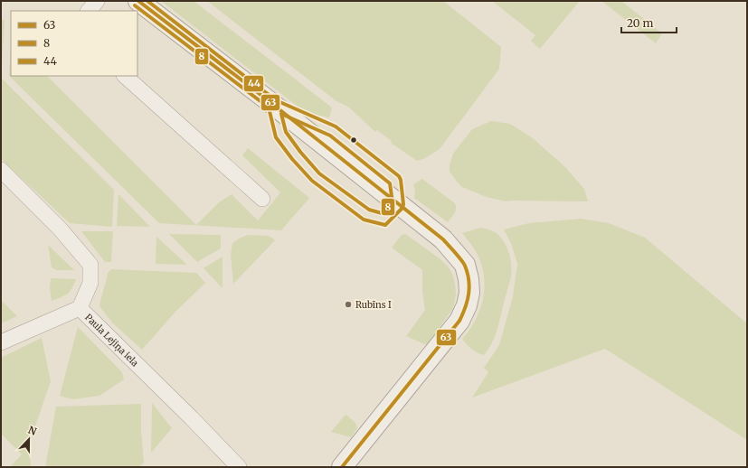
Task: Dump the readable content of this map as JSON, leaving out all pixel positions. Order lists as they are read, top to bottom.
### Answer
{
  "streets": {
    "street": ["Paula Lejiņa iela"]
  },
  "places": ["Rubīns I"],
  "lines": ["transit line 63", "transit line 44", "transit line 8"],
  "legend": ["63", "8", "44"],
  "scale_bar": "20 m",
  "north": "top"
}
